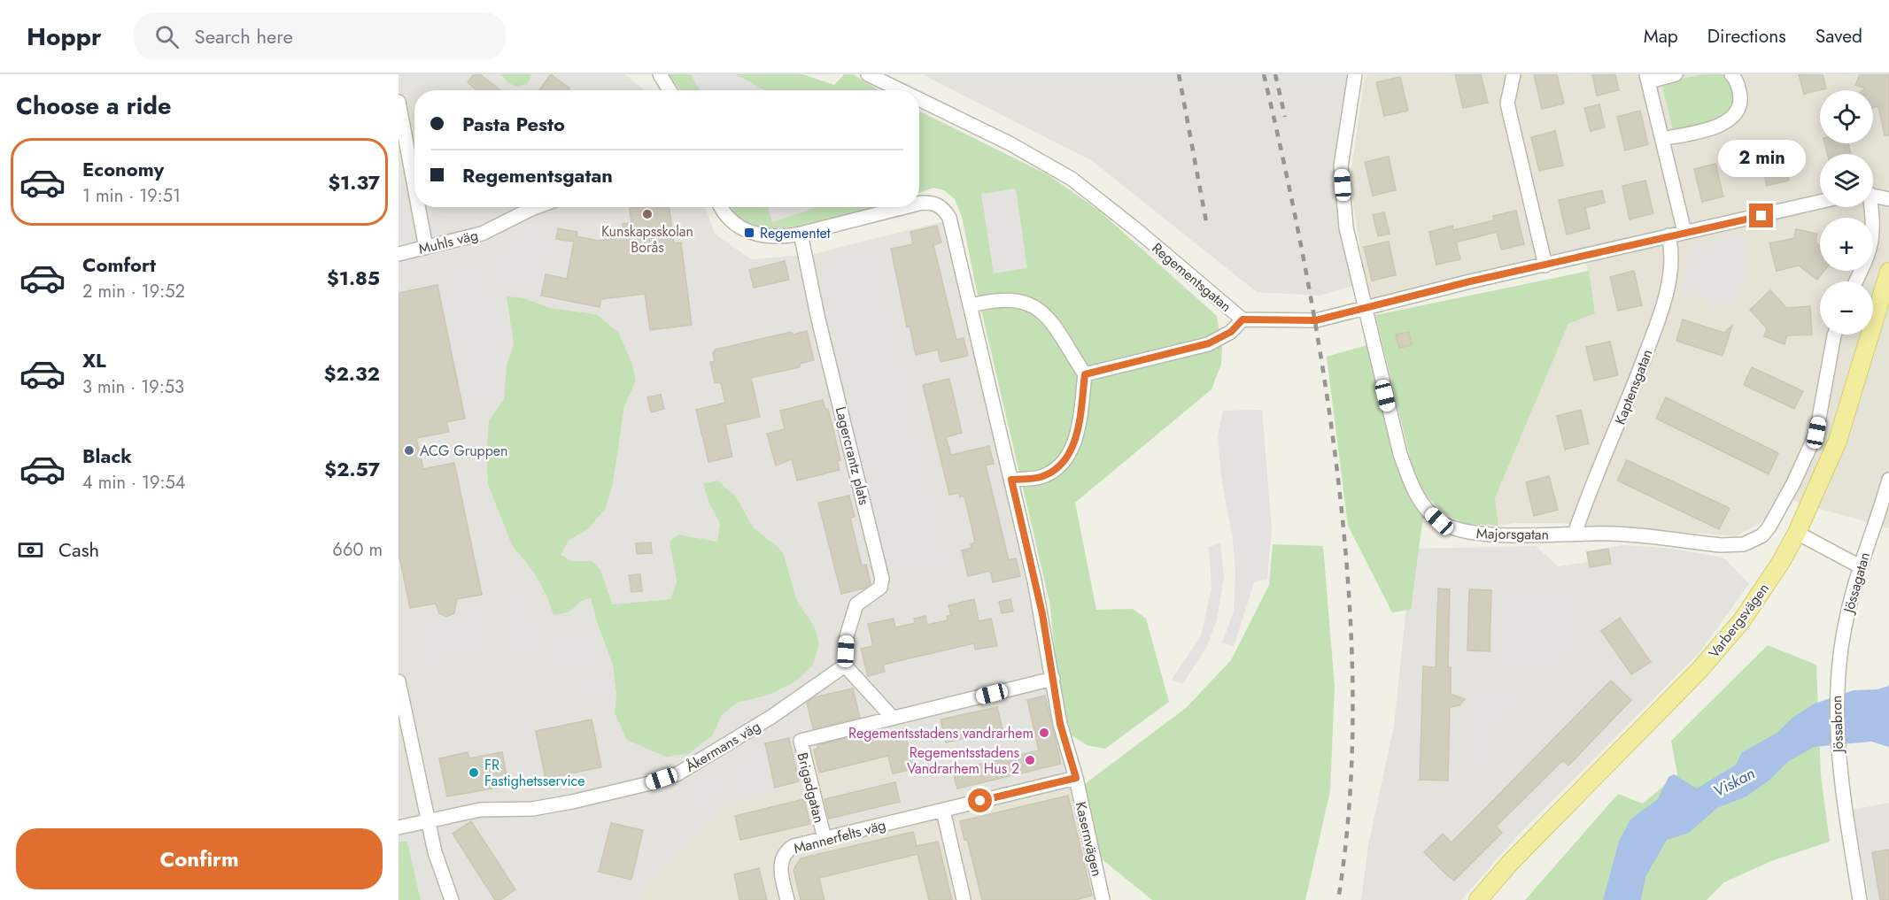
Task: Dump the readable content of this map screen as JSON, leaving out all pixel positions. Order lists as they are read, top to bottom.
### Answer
{
  "streets": {
    "main road": ["Varbergsvägen"],
    "street": [
      "Muhls väg",
      "Regementsgatan",
      "Kaptensgatan",
      "Lagercrantz plats",
      "Majorsgatan",
      "Jössagatan",
      "Jössabron",
      "Åkermans väg",
      "Brigadgatan",
      "Mannerfelts väg",
      "Kasernvägen"
    ]
  },
  "crossings": [
    ["Regementsgatan", "Kaptensgatan"],
    ["Regementsgatan", "Majorsgatan"],
    ["Kaptensgatan", "Majorsgatan"],
    ["Lagercrantz plats", "Åkermans väg"],
    ["Jössagatan", "Jössabron"],
    ["Brigadgatan", "Mannerfelts väg"],
    ["Mannerfelts väg", "Kasernvägen"]
  ],
  "water": ["Viskan"],
  "places": {
    "other": [
      "Kunskapsskolan Borås",
      "ACG Gruppen",
      "Regementsstadens vandrarhem",
      "Regementsstadens Vandrarhem Hus 2",
      "FR Fastighetsservice"
    ],
    "transit": ["Regementet"]
  },
  "page": {
    "header": "Hoppr",
    "search": "Search here",
    "nav": ["Map", "Directions", "Saved"],
    "heading": "Choose a ride",
    "map_buttons": ["+", "−"],
    "banner": ["Pasta Pesto", "Regementsgatan"],
    "list": [
      {
        "name": "Economy",
        "note": "1 min · 19:51",
        "value": "$1.37"
      },
      {
        "name": "Comfort",
        "note": "2 min · 19:52",
        "value": "$1.85"
      },
      {
        "name": "XL",
        "note": "3 min · 19:53",
        "value": "$2.32"
      },
      {
        "name": "Black",
        "note": "4 min · 19:54",
        "value": "$2.57"
      }
    ],
    "bubble": "2 min",
    "pay": ["Cash", "660 m"],
    "buttons": "Confirm"
  }
}
